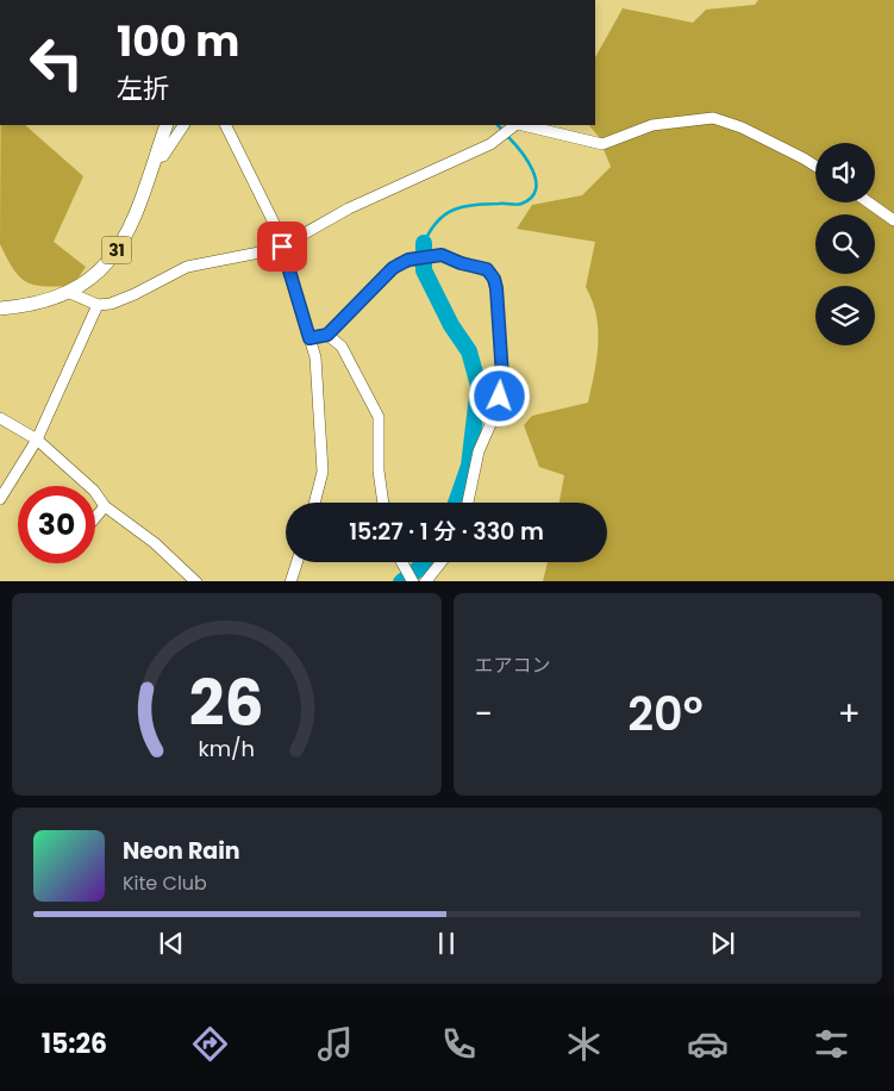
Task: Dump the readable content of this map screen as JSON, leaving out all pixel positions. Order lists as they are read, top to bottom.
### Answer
{
  "streets": {
    "main road": ["31"]
  },
  "page": {
    "turn": ["100 m", "左折"],
    "limit": "30",
    "trip": "15:27 · 1 分 · 330 m",
    "tile": "エアコン",
    "heat": ["−", "20°", "+"],
    "song": ["Neon Rain", "Kite Club"],
    "tabs": "15:26",
    "gauge": ["26", "km/h"]
  }
}
